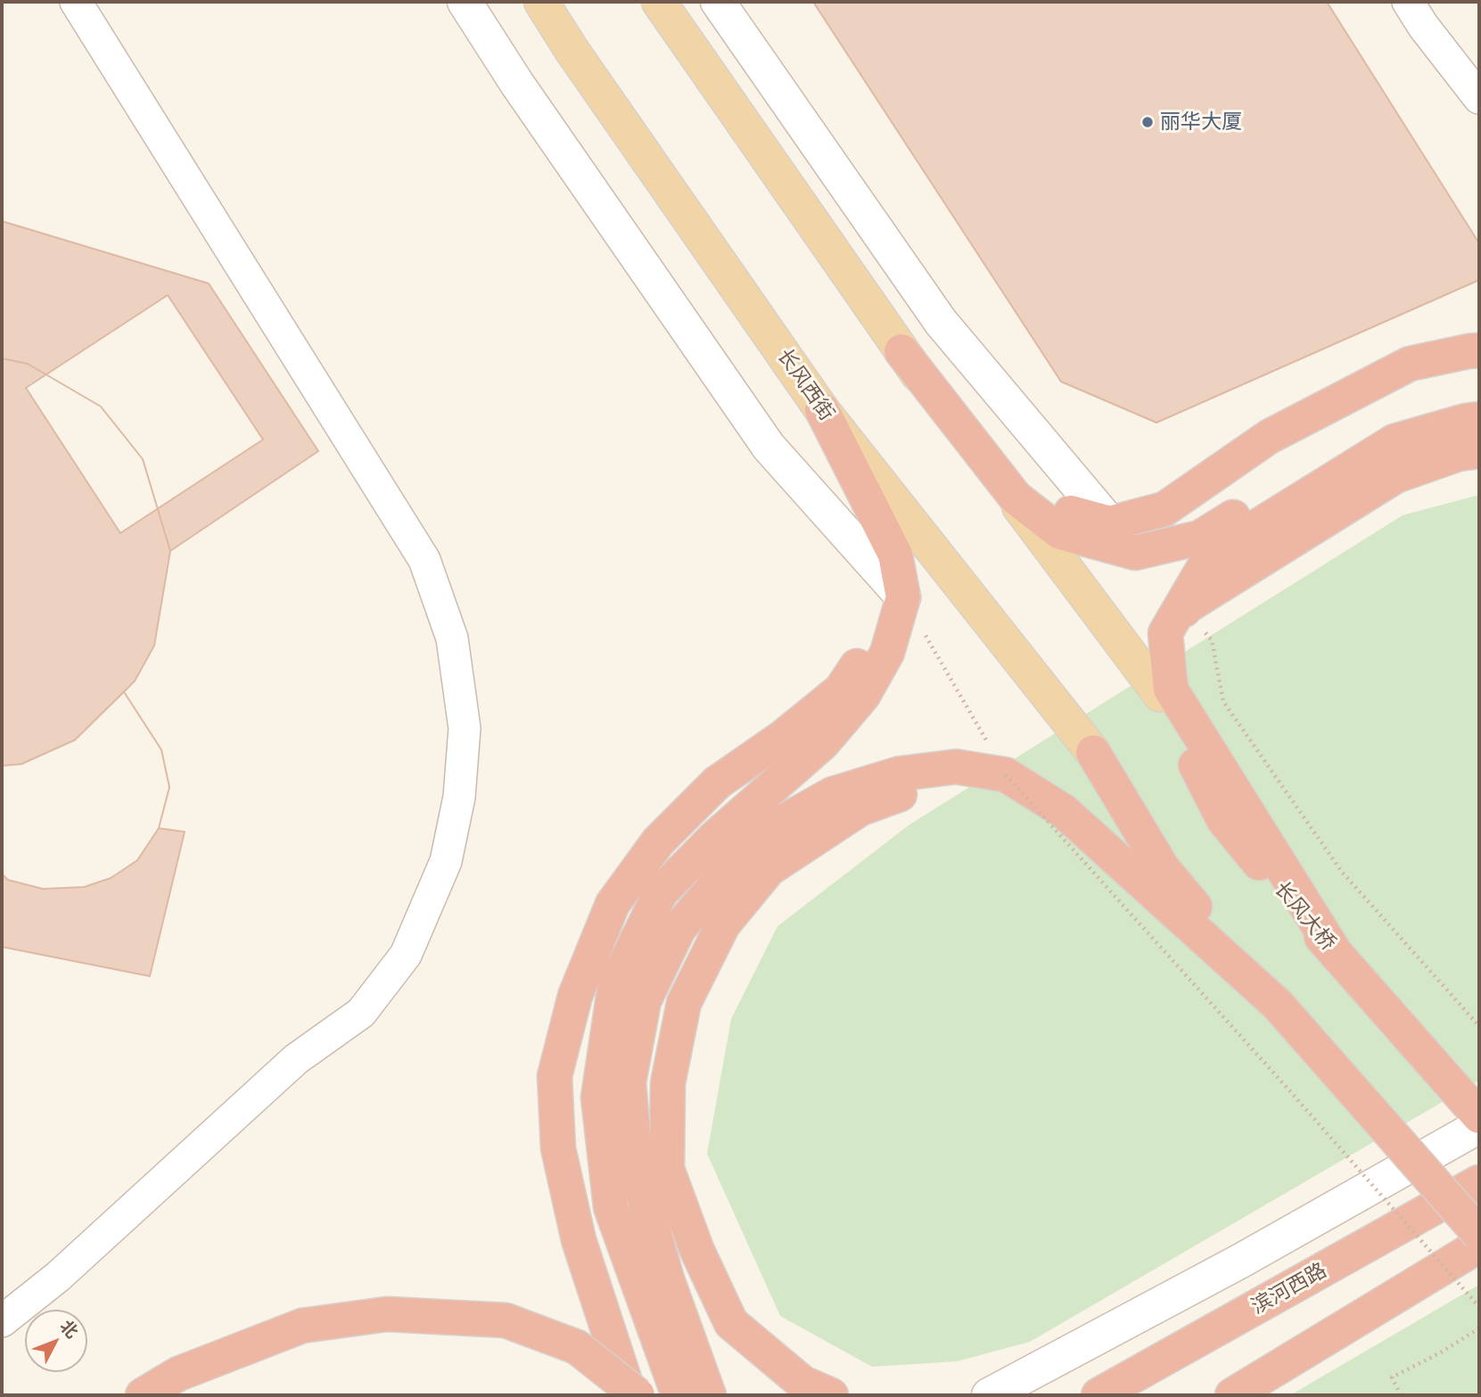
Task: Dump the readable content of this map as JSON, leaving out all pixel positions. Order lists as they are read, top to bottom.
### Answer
{
  "streets": {
    "highway": ["长风大桥", "滨河西路"],
    "main road": ["长风西街"]
  },
  "places": ["丽华大厦"],
  "north": "top right"
}
